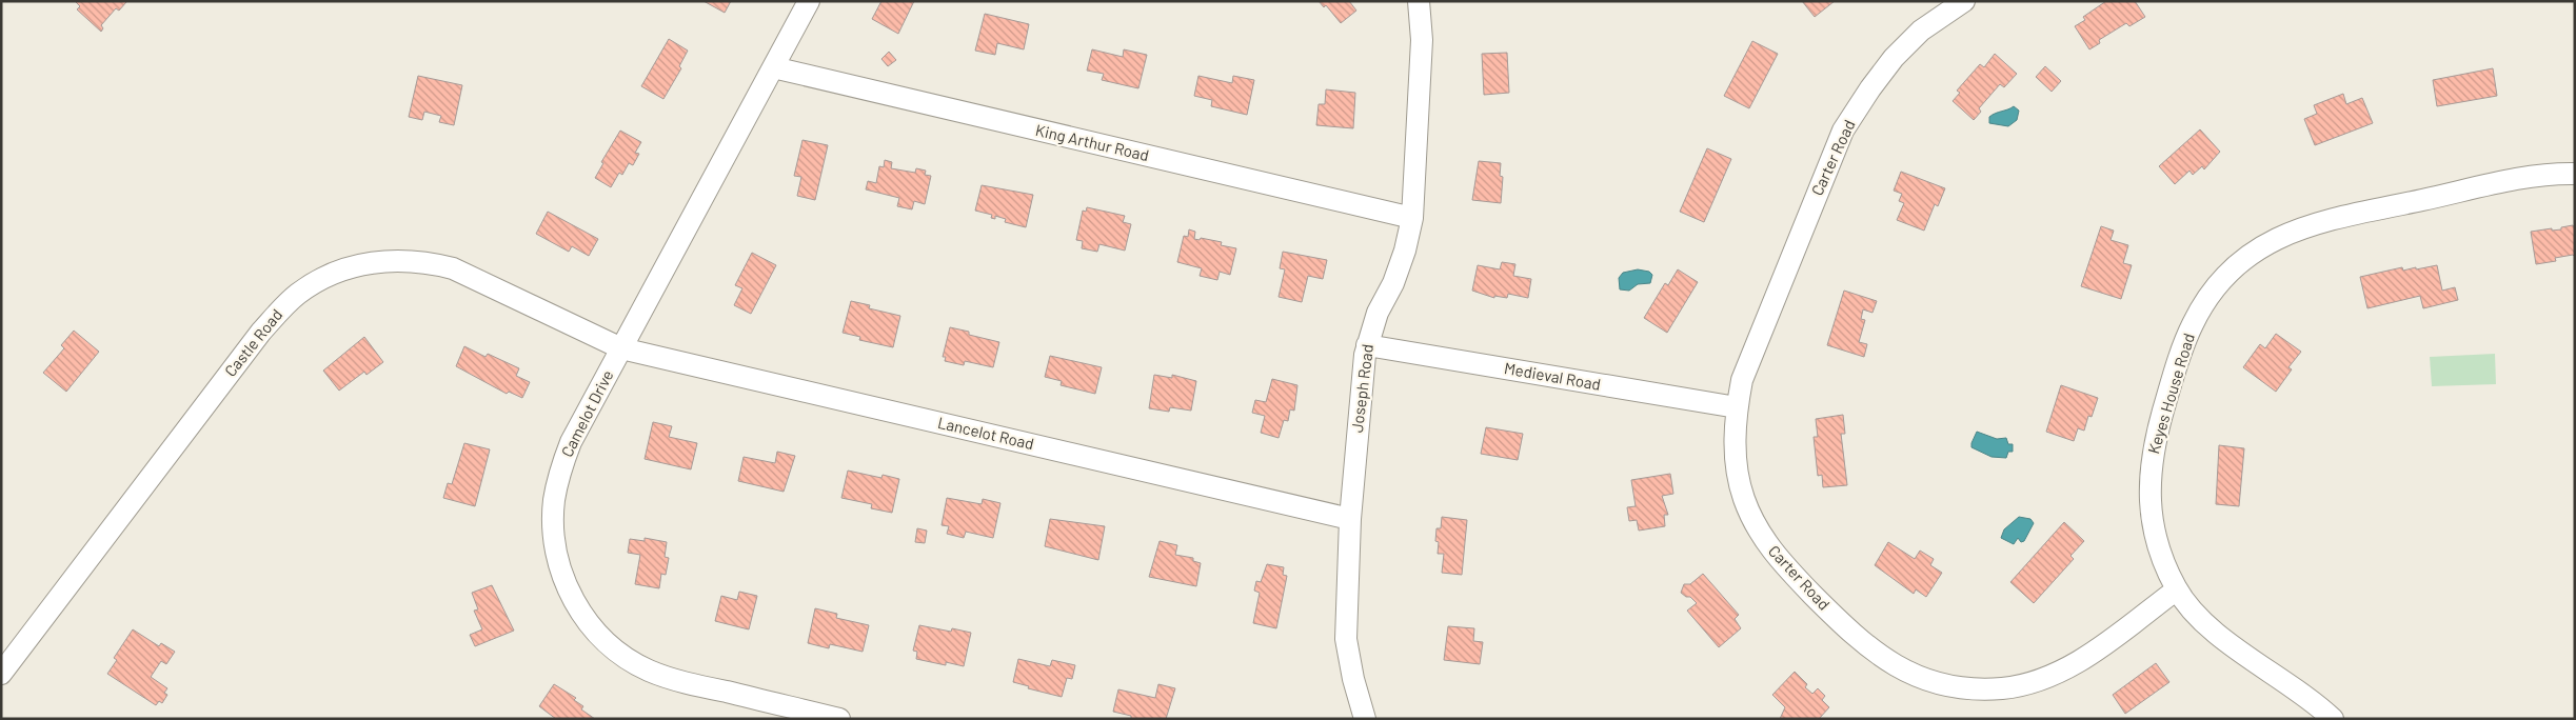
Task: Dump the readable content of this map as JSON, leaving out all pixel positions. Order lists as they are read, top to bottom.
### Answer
{
  "streets": {
    "street": [
      "King Arthur Road",
      "Carter Road",
      "Castle Road",
      "Medieval Road",
      "Joseph Road",
      "Keyes House Road",
      "Camelot Drive",
      "Lancelot Road"
    ]
  },
  "crossings": [
    ["King Arthur Road", "Joseph Road"],
    ["King Arthur Road", "Camelot Drive"],
    ["Carter Road", "Medieval Road"],
    ["Carter Road", "Keyes House Road"],
    ["Castle Road", "Camelot Drive"],
    ["Castle Road", "Lancelot Road"],
    ["Medieval Road", "Joseph Road"],
    ["Joseph Road", "Lancelot Road"],
    ["Camelot Drive", "Lancelot Road"]
  ]
}
